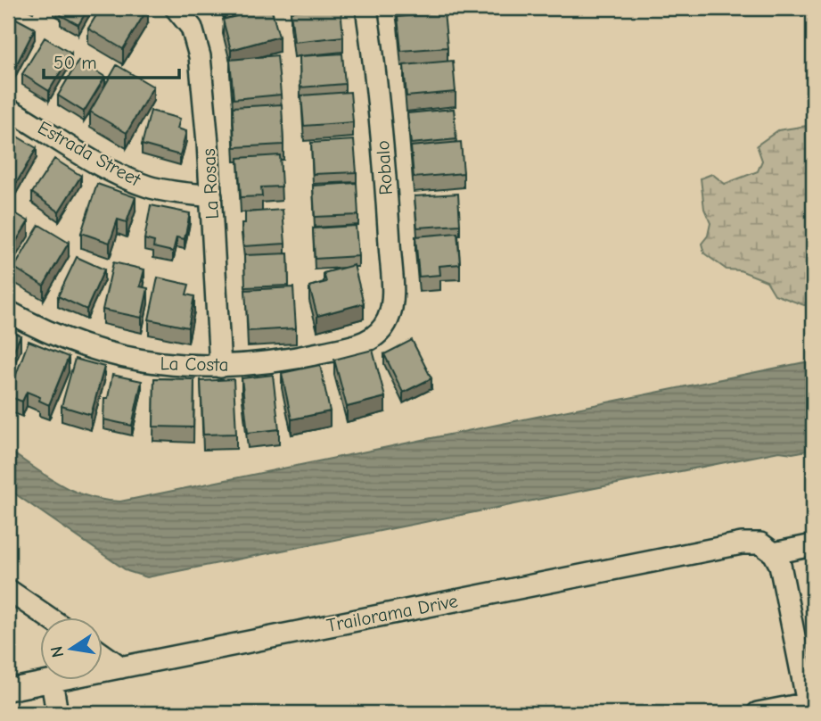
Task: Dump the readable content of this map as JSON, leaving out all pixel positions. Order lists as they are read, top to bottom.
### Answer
{
  "streets": {
    "street": [
      "Estrada Street",
      "Robalo",
      "La Rosas",
      "La Costa",
      "Trailorama Drive"
    ]
  },
  "crossings": [
    ["Estrada Street", "La Rosas"],
    ["Robalo", "La Costa"],
    ["La Rosas", "La Costa"]
  ],
  "scale_bar": "50 m",
  "north": "left"
}
